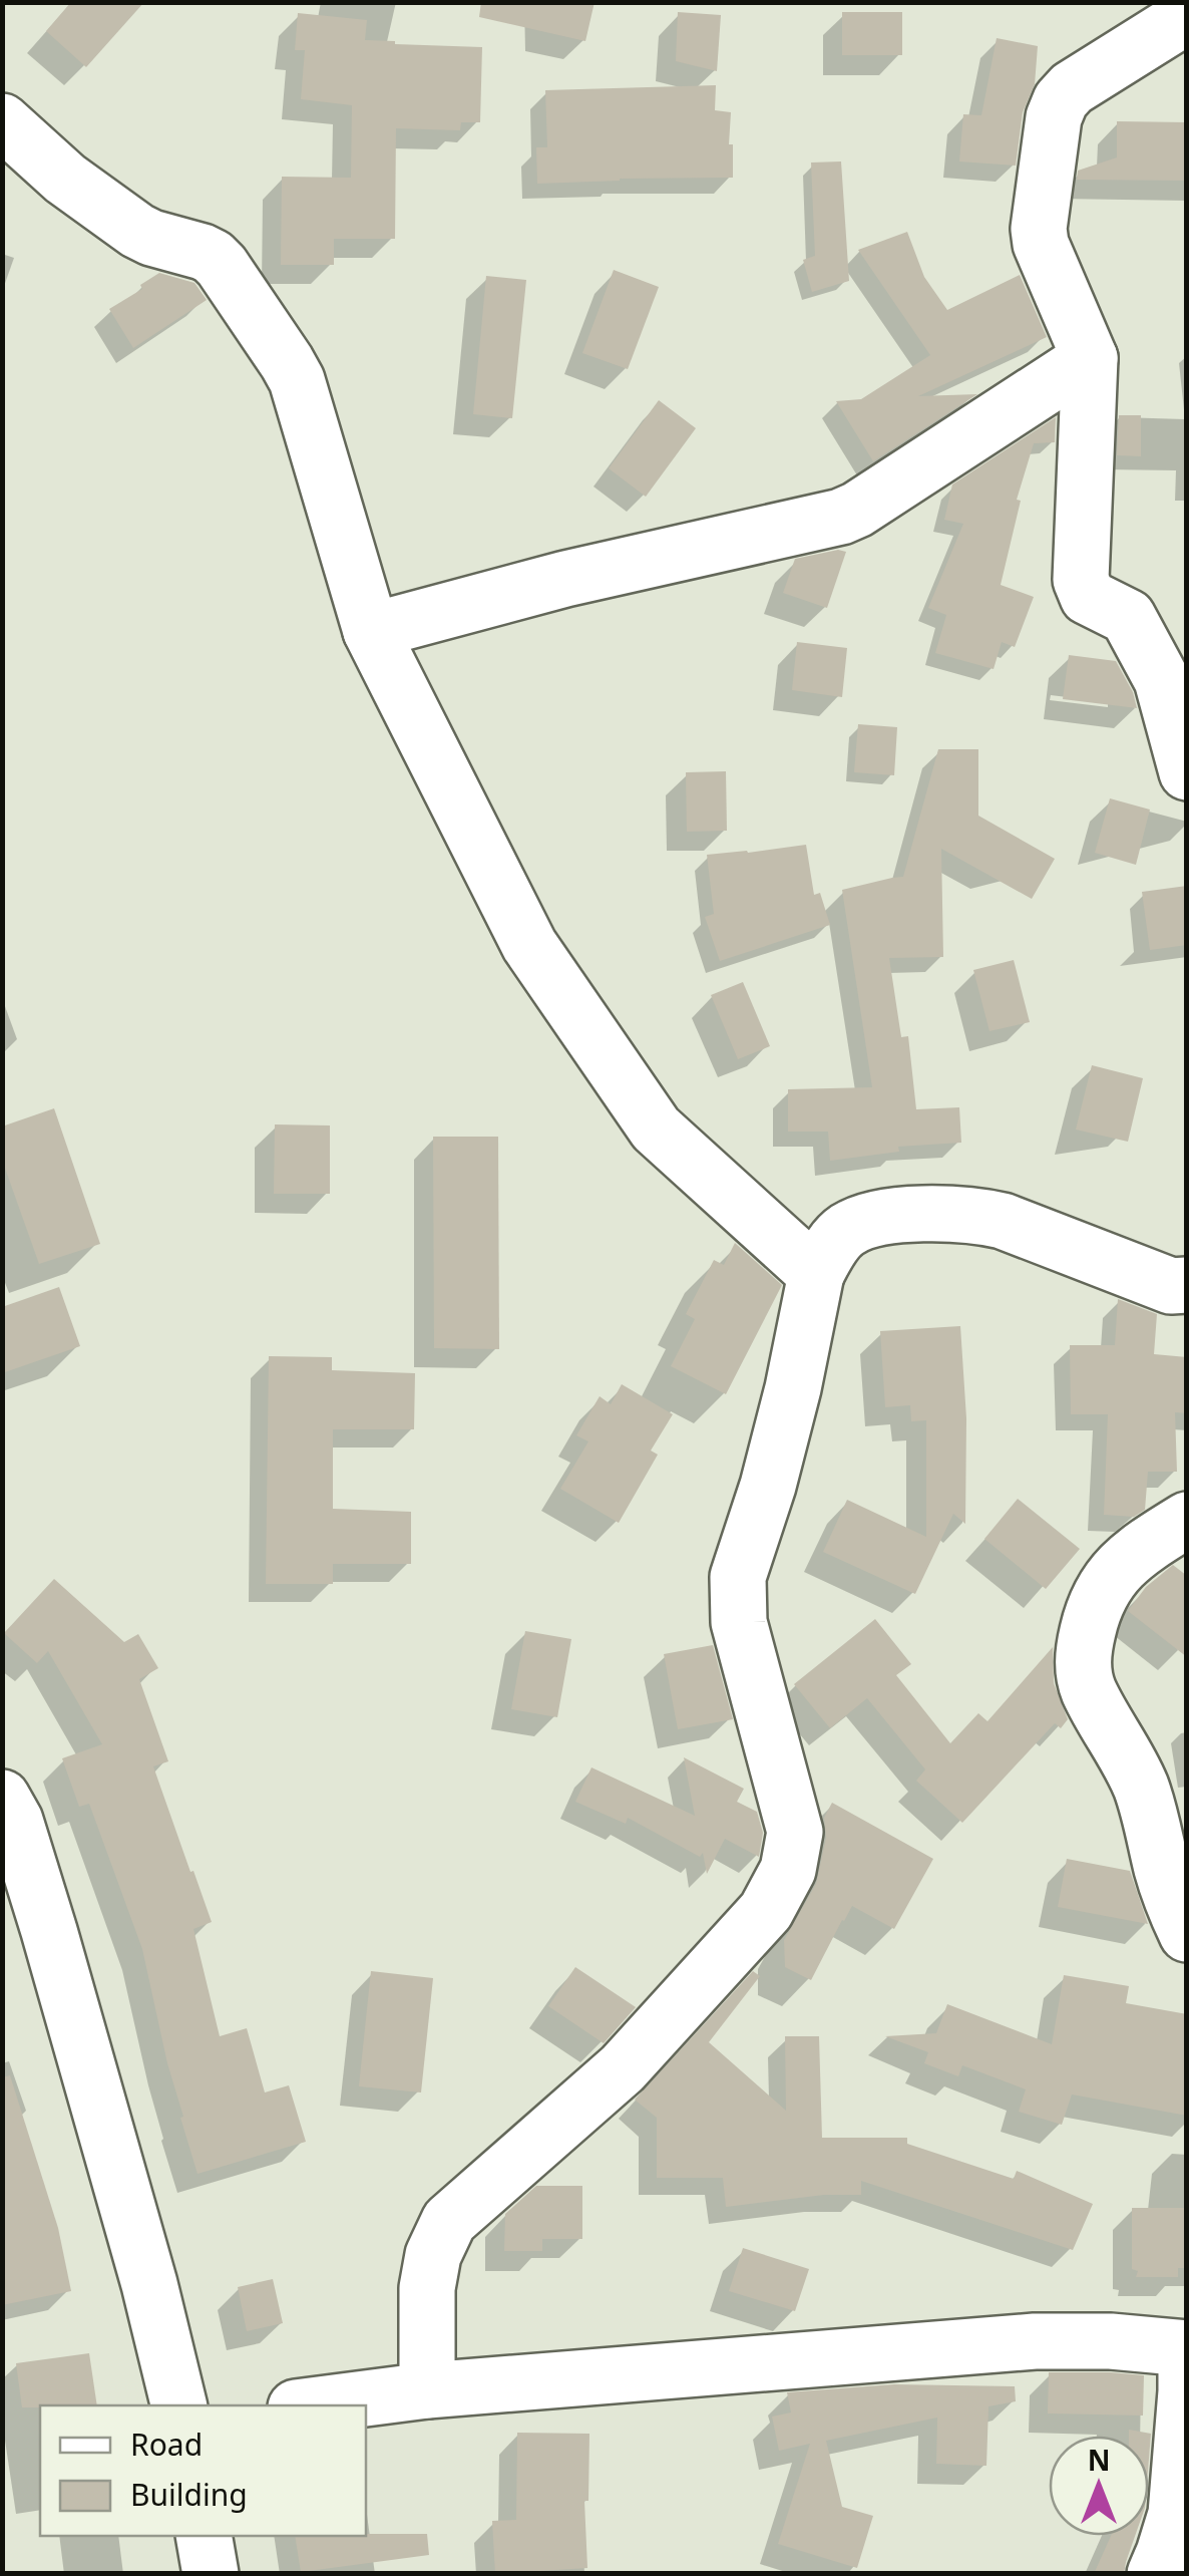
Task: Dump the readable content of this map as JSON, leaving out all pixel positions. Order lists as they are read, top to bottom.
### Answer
{
  "legend": ["Road", "Building"],
  "north": "top"
}
